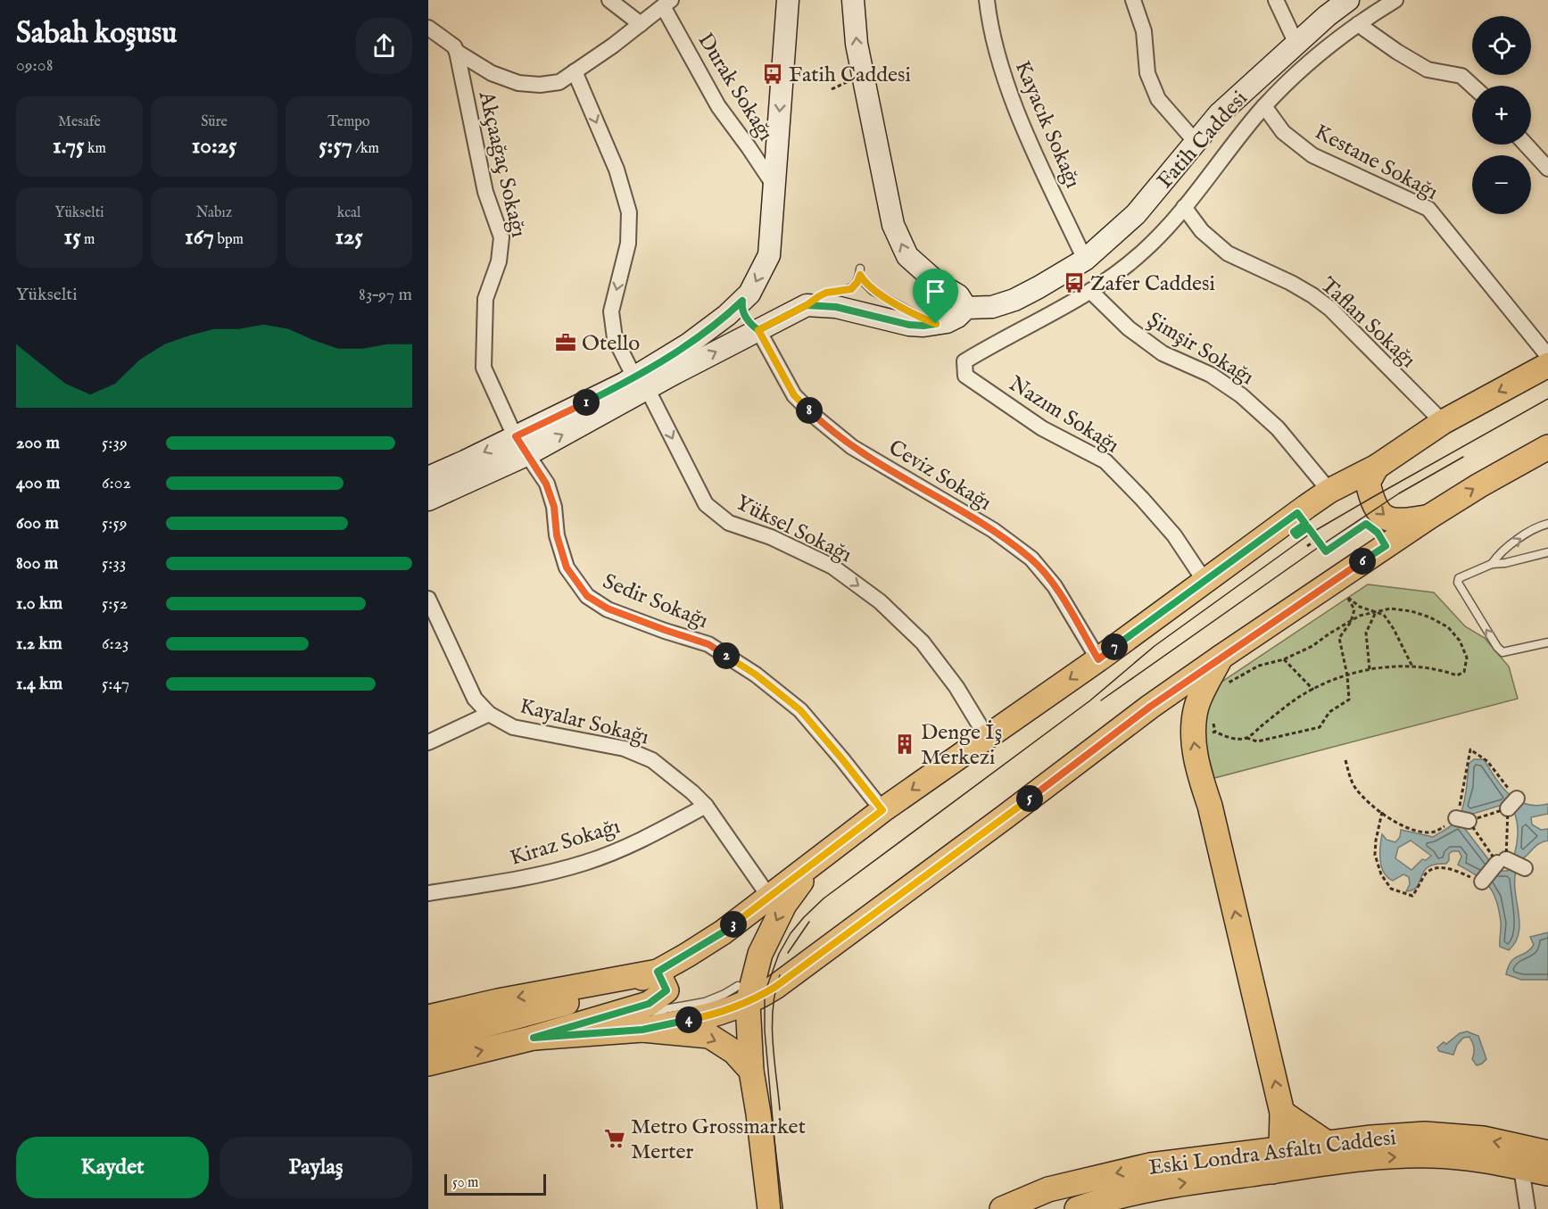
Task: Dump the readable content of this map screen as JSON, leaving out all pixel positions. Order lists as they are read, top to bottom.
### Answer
{
  "streets": {
    "main road": ["Fatih Caddesi", "Eski Londra Asfaltı Caddesi"],
    "street": [
      "Durak Sokağı",
      "Kayacık Sokağı",
      "Kestane Sokağı",
      "Akçaağaç Sokağı",
      "Taflan Sokağı",
      "Şimşir Sokağı",
      "Nazım Sokağı",
      "Ceviz Sokağı",
      "Yüksel Sokağı",
      "Sedir Sokağı",
      "Kayalar Sokağı",
      "Kiraz Sokağı"
    ]
  },
  "crossings": [
    ["Kayacık Sokağı", "Fatih Caddesi"],
    ["Akçaağaç Sokağı", "Sedir Sokağı"],
    ["Şimşir Sokağı", "Nazım Sokağı"],
    ["Kayalar Sokağı", "Kiraz Sokağı"]
  ],
  "one_way": ["Yüksel Sokağı"],
  "places": {
    "bus stop": ["Fatih Caddesi", "Zafer Caddesi"],
    "office": ["Otello"],
    "building": ["Denge İş Merkezi"],
    "supermarket": ["Metro Grossmarket Merter"]
  },
  "scale_bar": "50 m",
  "page": {
    "heading": ["Sabah koşusu", "09:08"],
    "map_buttons": ["+", "−"],
    "stats": [
      ["Mesafe", "1.75 km"],
      ["Süre", "10:25"],
      ["Tempo", "5:57 /km"],
      ["Yükselti", "15 m"],
      ["Nabız", "167 bpm"],
      ["kcal", "125"]
    ],
    "chart": ["Yükselti", "83–97 m"],
    "pins": [
      "1",
      "8",
      "6",
      "7",
      "2",
      "5",
      "3",
      "4"
    ],
    "list": [
      {
        "name": "200 m",
        "note": "5:39"
      },
      {
        "name": "400 m",
        "note": "6:02"
      },
      {
        "name": "600 m",
        "note": "5:59"
      },
      {
        "name": "800 m",
        "note": "5:33"
      },
      {
        "name": "1.0 km",
        "note": "5:52"
      },
      {
        "name": "1.2 km",
        "note": "6:23"
      },
      {
        "name": "1.4 km",
        "note": "5:47"
      }
    ],
    "buttons": ["Kaydet", "Paylaş"],
    "scale": "50 m"
  }
}
